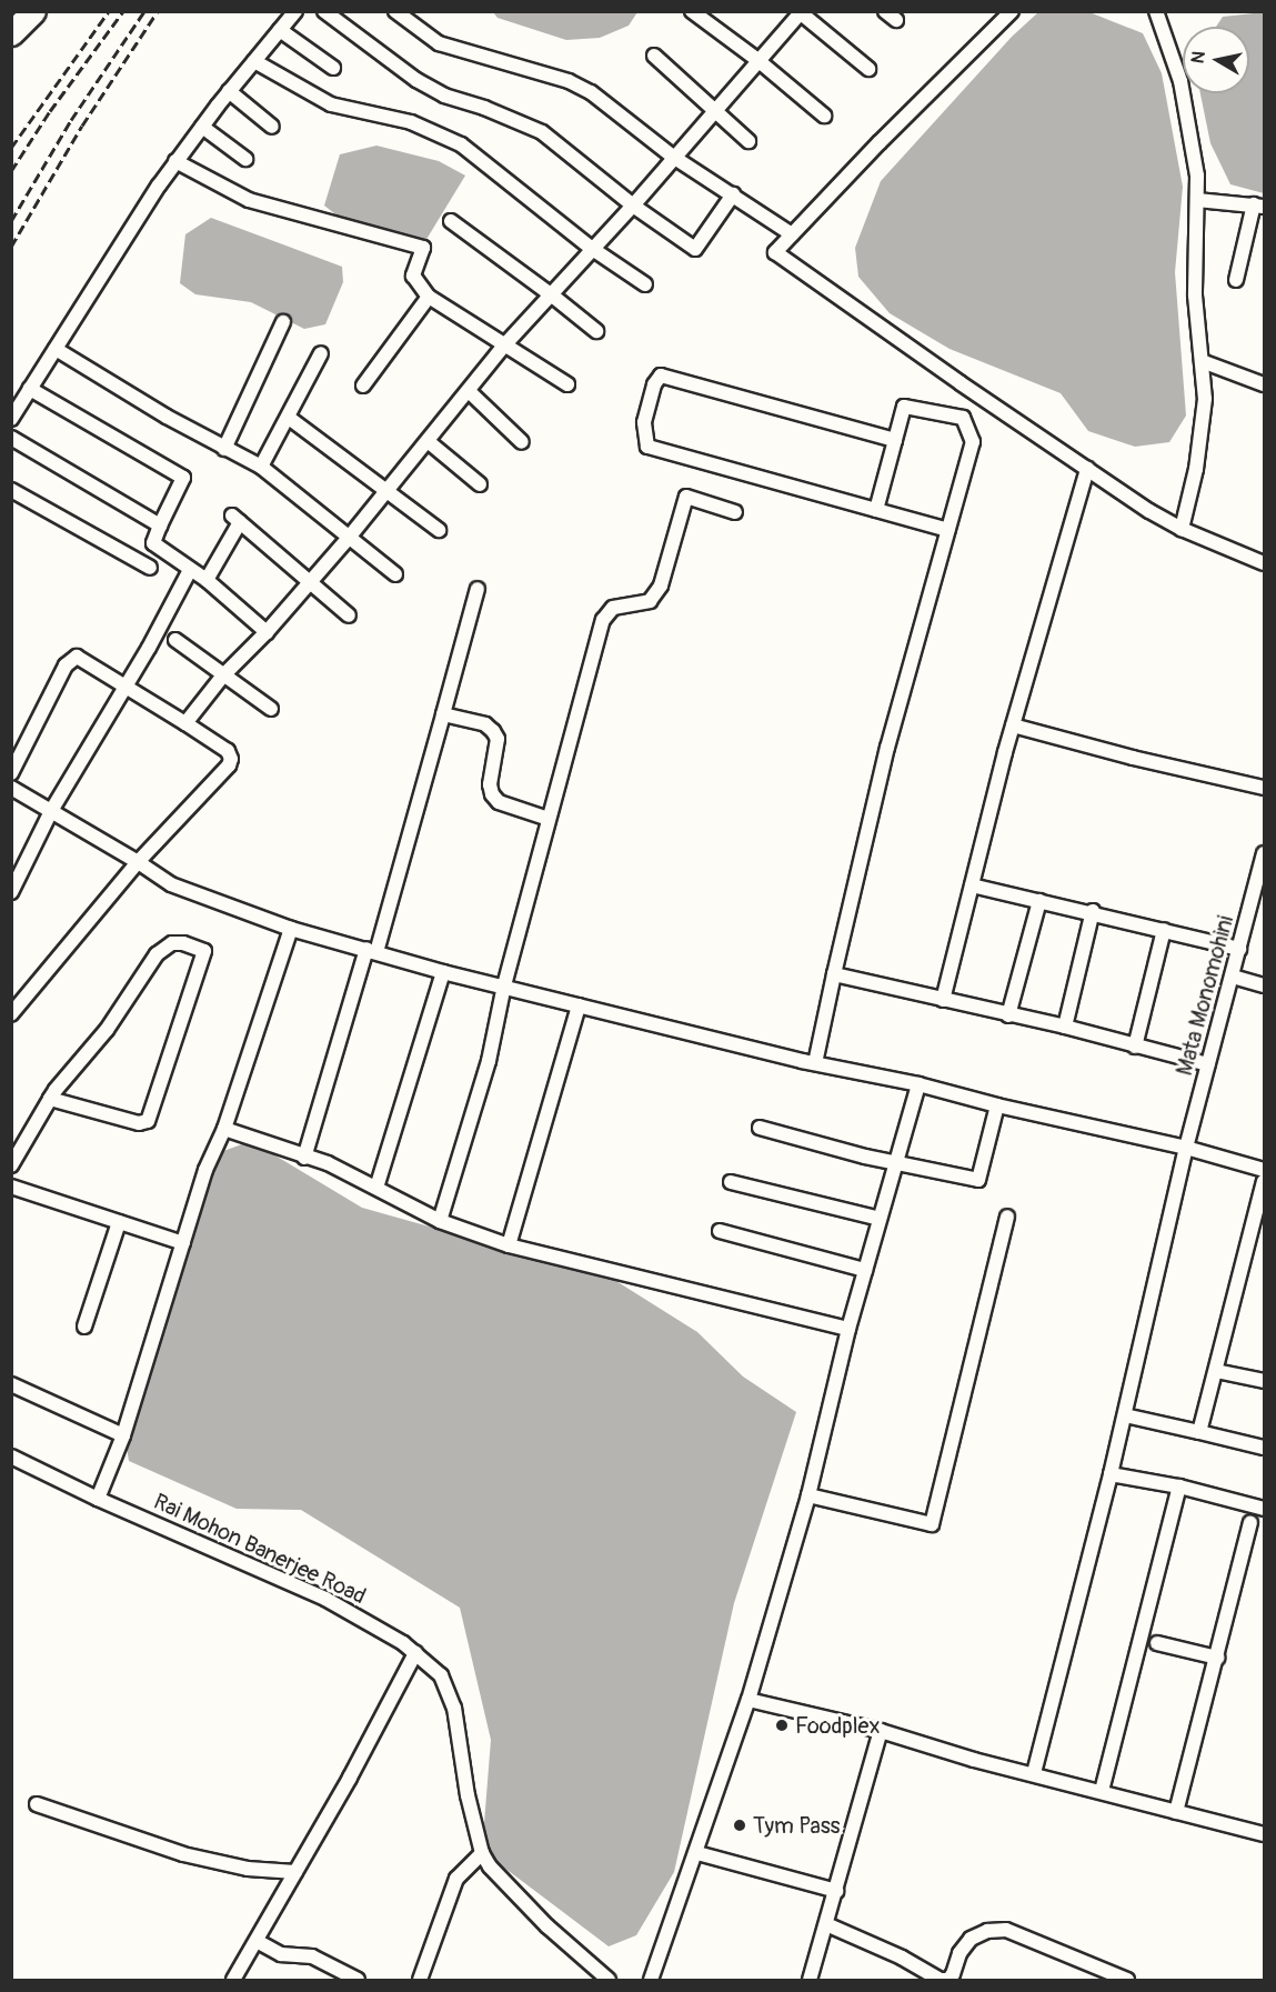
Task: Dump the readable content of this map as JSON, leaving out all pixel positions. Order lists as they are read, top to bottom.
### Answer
{
  "streets": {
    "street": ["Mata Monomohini", "Rai Mohon Banerjee Road"]
  },
  "places": ["Foodplex", "Tym Pass"],
  "north": "left"
}
